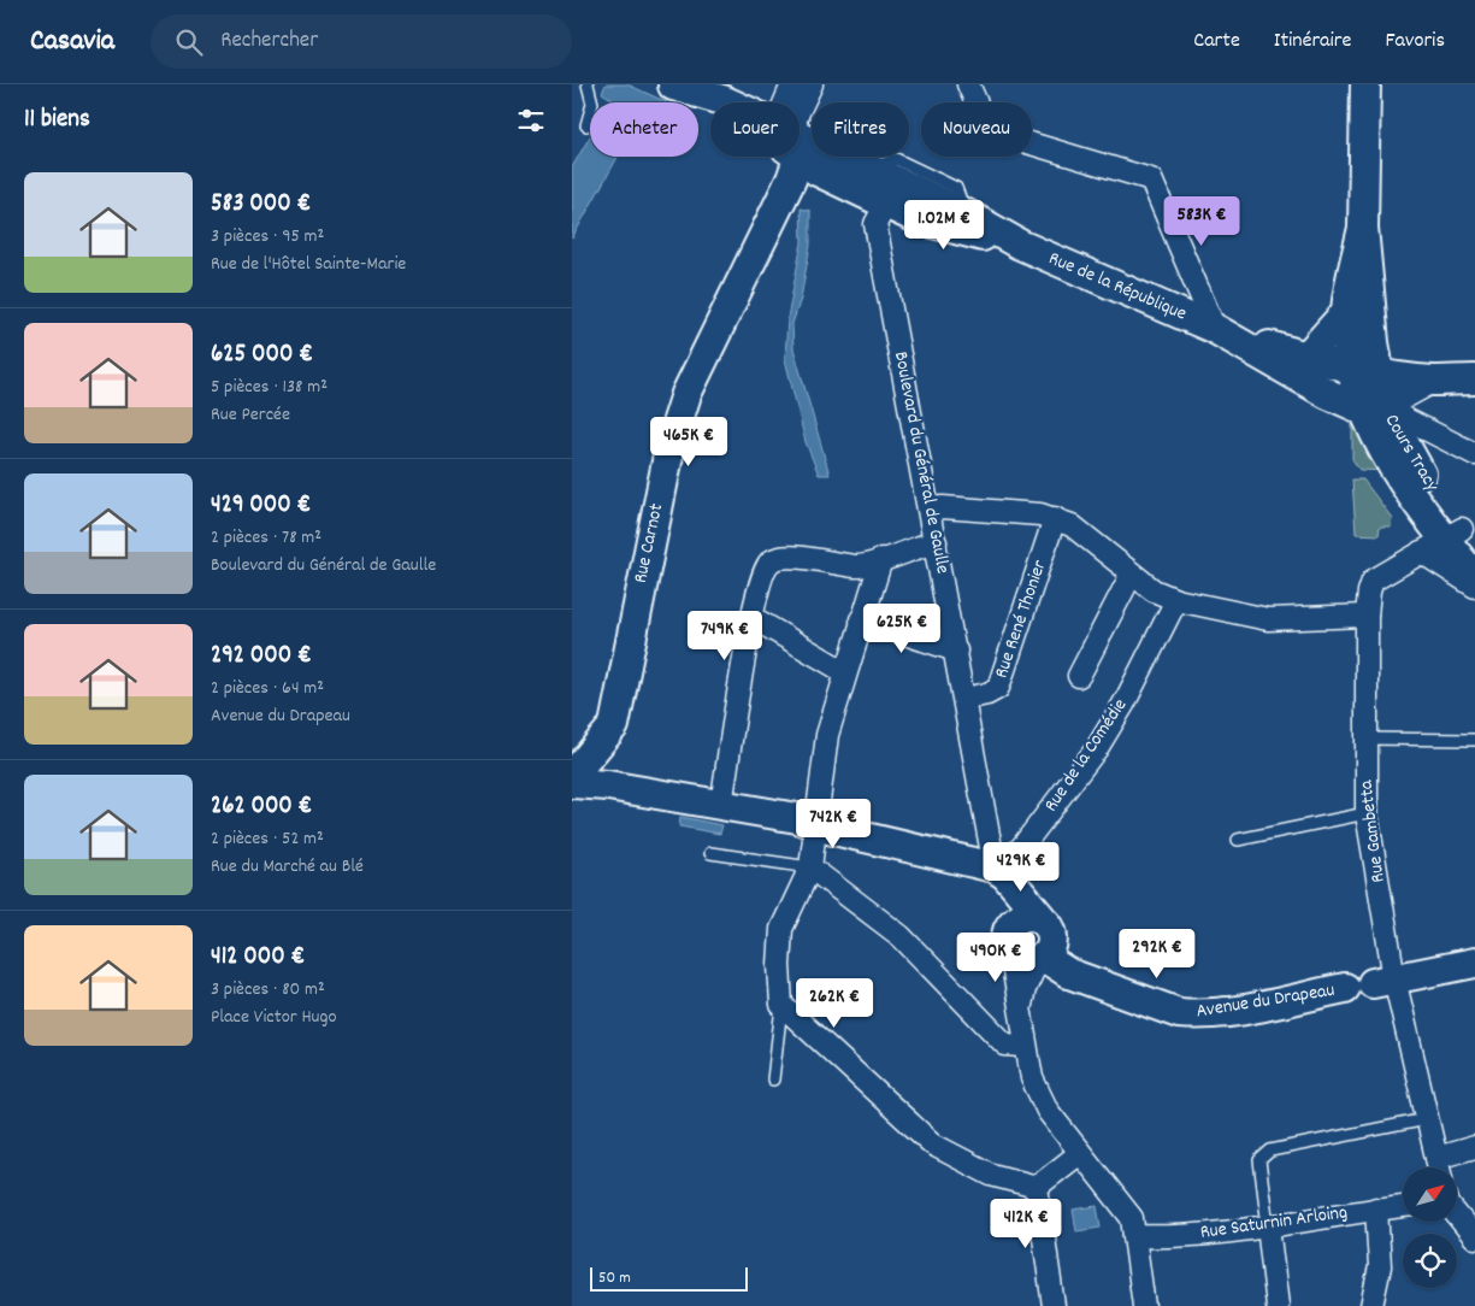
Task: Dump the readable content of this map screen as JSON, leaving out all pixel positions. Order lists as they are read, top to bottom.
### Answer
{
  "streets": {
    "main road": [
      "Rue de la République",
      "Cours Tracy",
      "Boulevard du Général de Gaulle",
      "Rue Carnot",
      "Avenue du Drapeau"
    ],
    "street": [
      "Rue René Thonier",
      "Rue de la Comédie",
      "Rue Gambetta",
      "Rue Saturnin Arloing"
    ]
  },
  "crossings": [
    ["Rue de la République", "Cours Tracy"],
    ["Rue de la République", "Boulevard du Général de Gaulle"],
    ["Cours Tracy", "Rue Gambetta"],
    ["Boulevard du Général de Gaulle", "Rue René Thonier"],
    ["Boulevard du Général de Gaulle", "Rue de la Comédie"],
    ["Boulevard du Général de Gaulle", "Avenue du Drapeau"],
    ["Boulevard du Général de Gaulle", "Rue Saturnin Arloing"]
  ],
  "scale_bar": "50 m",
  "north": "top right",
  "page": {
    "header": "Casavia",
    "search": "Rechercher",
    "nav": ["Carte", "Itinéraire", "Favoris"],
    "heading": "11 biens",
    "chip": [
      "Acheter",
      "Louer",
      "Filtres",
      "Nouveau"
    ],
    "list": [
      {
        "name": "583 000 €",
        "note": "3 pièces · 95 m² · Rue de l'Hôtel Sainte-Marie"
      },
      {
        "name": "625 000 €",
        "note": "5 pièces · 138 m² · Rue Percée"
      },
      {
        "name": "429 000 €",
        "note": "2 pièces · 78 m² · Boulevard du Général de Gaulle"
      },
      {
        "name": "292 000 €",
        "note": "2 pièces · 64 m² · Avenue du Drapeau"
      },
      {
        "name": "262 000 €",
        "note": "2 pièces · 52 m² · Rue du Marché au Blé"
      },
      {
        "name": "412 000 €",
        "note": "3 pièces · 80 m² · Place Victor Hugo"
      }
    ],
    "price": [
      "583K €",
      "1.02M €",
      "465K €",
      "625K €",
      "749K €",
      "742K €",
      "429K €",
      "292K €",
      "490K €",
      "262K €",
      "412K €"
    ],
    "scale": "50 m"
  }
}
